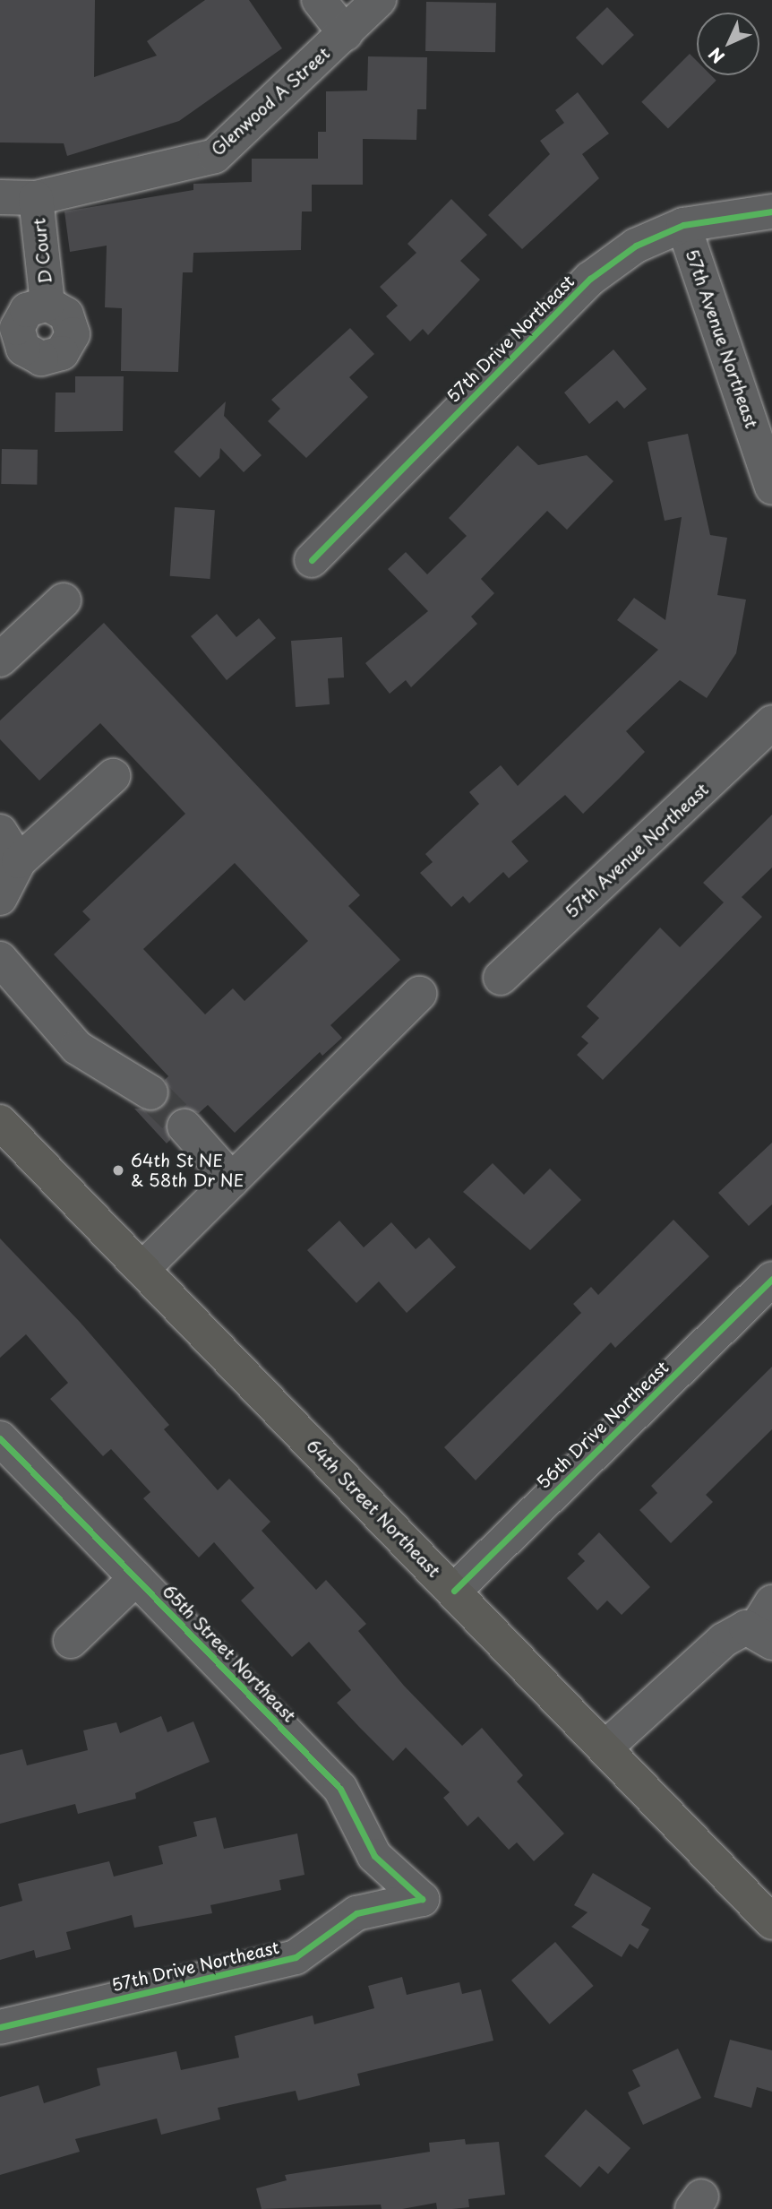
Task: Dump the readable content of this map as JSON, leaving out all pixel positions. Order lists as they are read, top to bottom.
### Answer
{
  "streets": {
    "main road": ["64th Street Northeast"],
    "street": [
      "Glenwood A Street",
      "D Court",
      "57th Drive Northeast",
      "57th Avenue Northeast",
      "56th Drive Northeast",
      "65th Street Northeast"
    ]
  },
  "crossings": [
    ["Glenwood A Street", "D Court"],
    ["57th Drive Northeast", "57th Avenue Northeast"],
    ["57th Drive Northeast", "65th Street Northeast"],
    ["56th Drive Northeast", "64th Street Northeast"]
  ],
  "places": ["64th St NE & 58th Dr NE"],
  "north": "bottom left"
}
